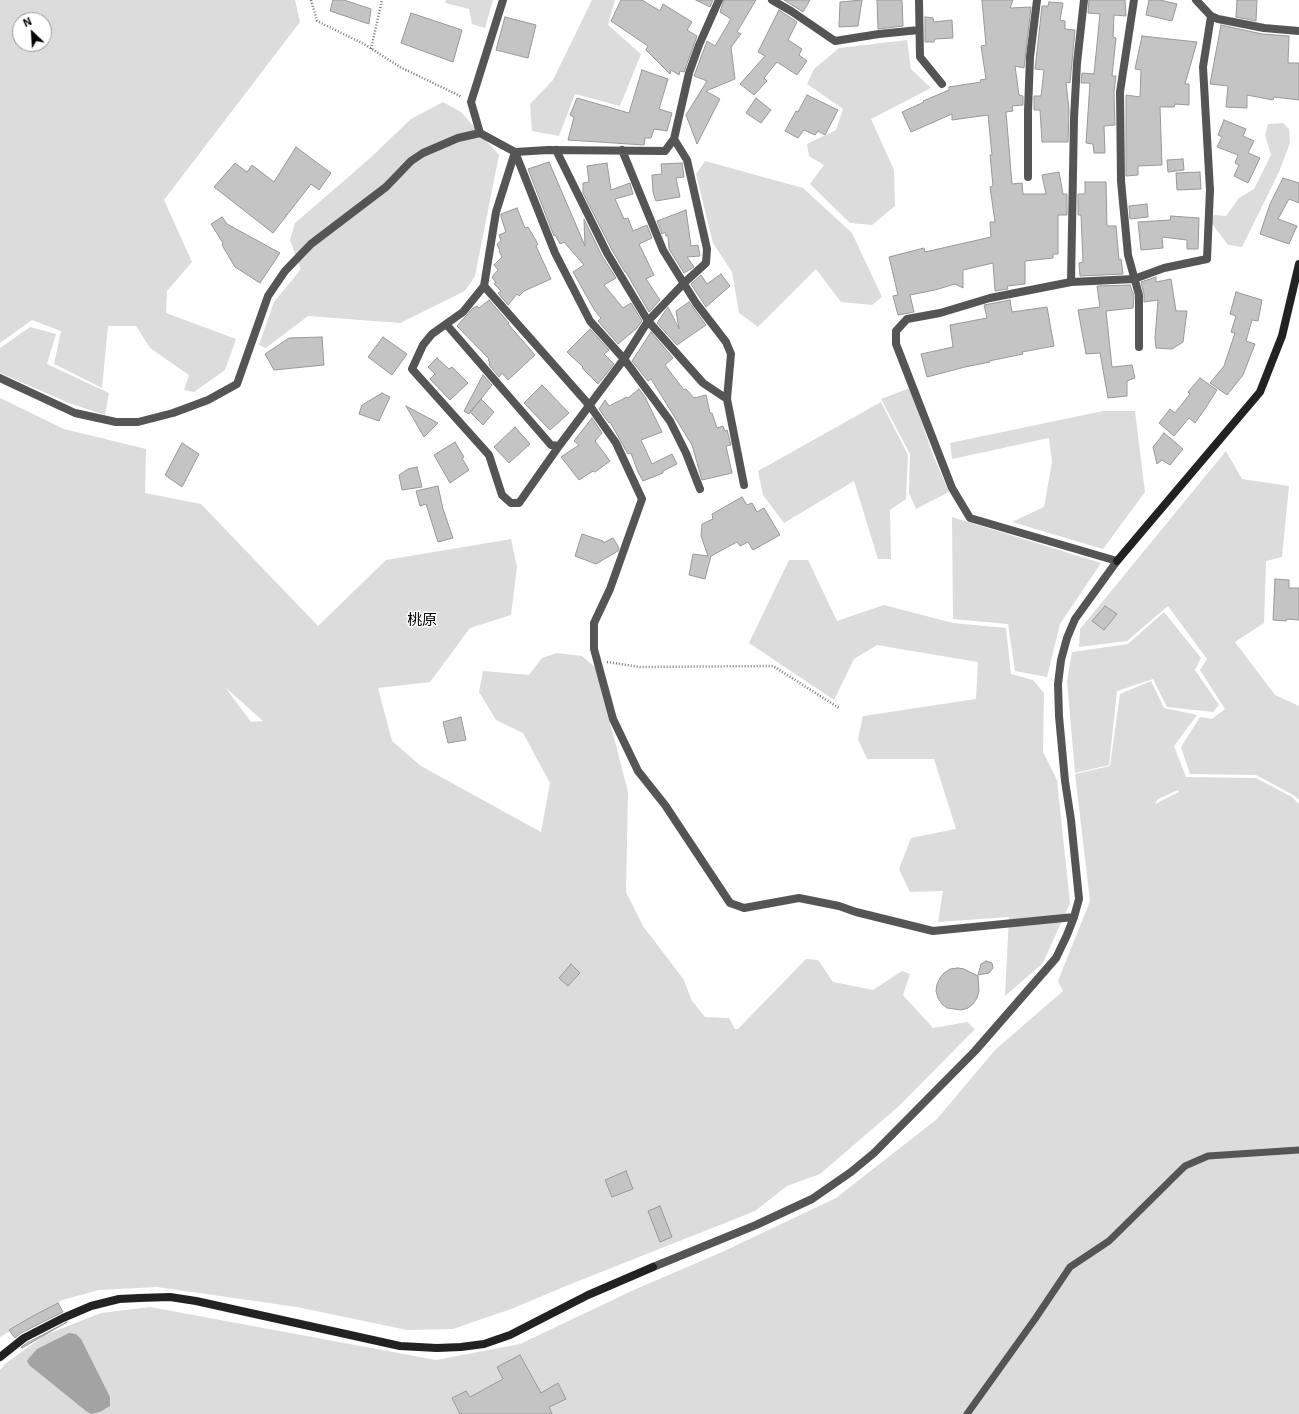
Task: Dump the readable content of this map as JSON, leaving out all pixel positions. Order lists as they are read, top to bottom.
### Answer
{
  "districts": ["桃原"],
  "north": "top left"
}
